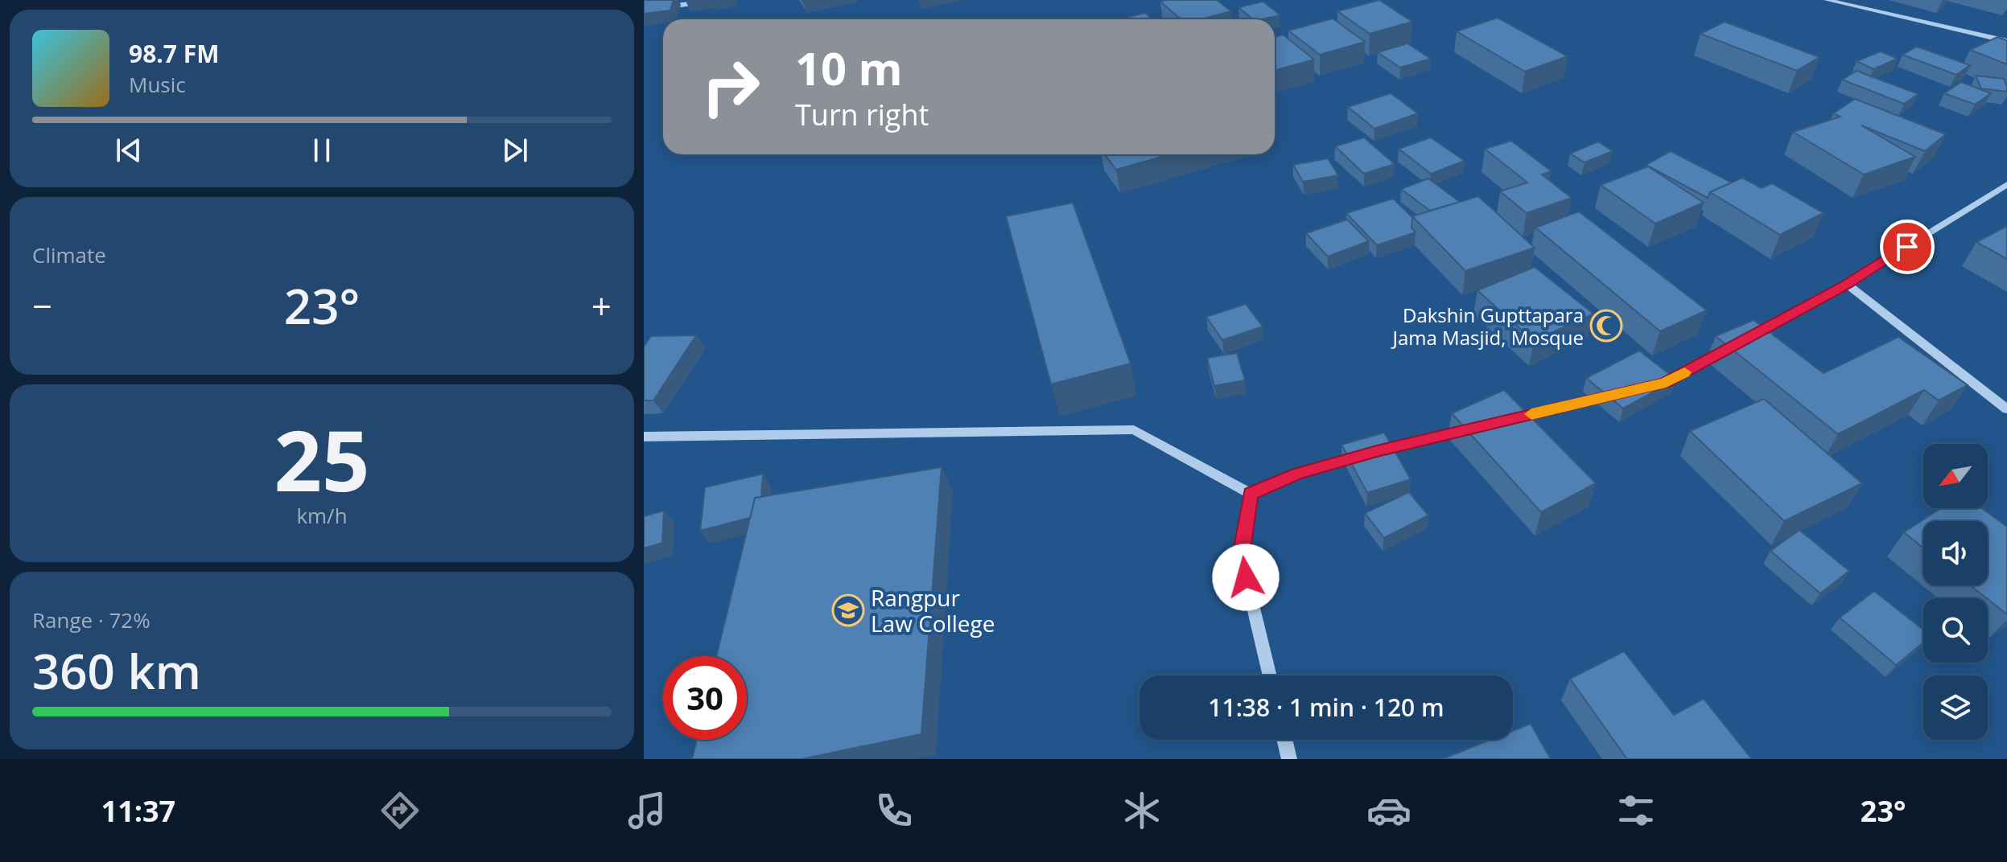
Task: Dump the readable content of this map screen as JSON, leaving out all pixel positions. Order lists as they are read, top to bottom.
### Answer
{
  "places": {
    "mosque": ["Dakshin Gupttapara Jama Masjid, Mosque"],
    "school or university": ["Rangpur Law College"]
  },
  "north": "bottom left",
  "page": {
    "turn": ["10 m", "Turn right"],
    "song": ["98.7 FM", "Music"],
    "tile": [
      "Climate",
      ["25", "km/h"],
      ["Range · 72%", "360 km"]
    ],
    "heat": ["−", "23°", "+"],
    "limit": "30",
    "trip": "11:38 · 1 min · 120 m",
    "tabs": ["11:37", "23°"]
  }
}
